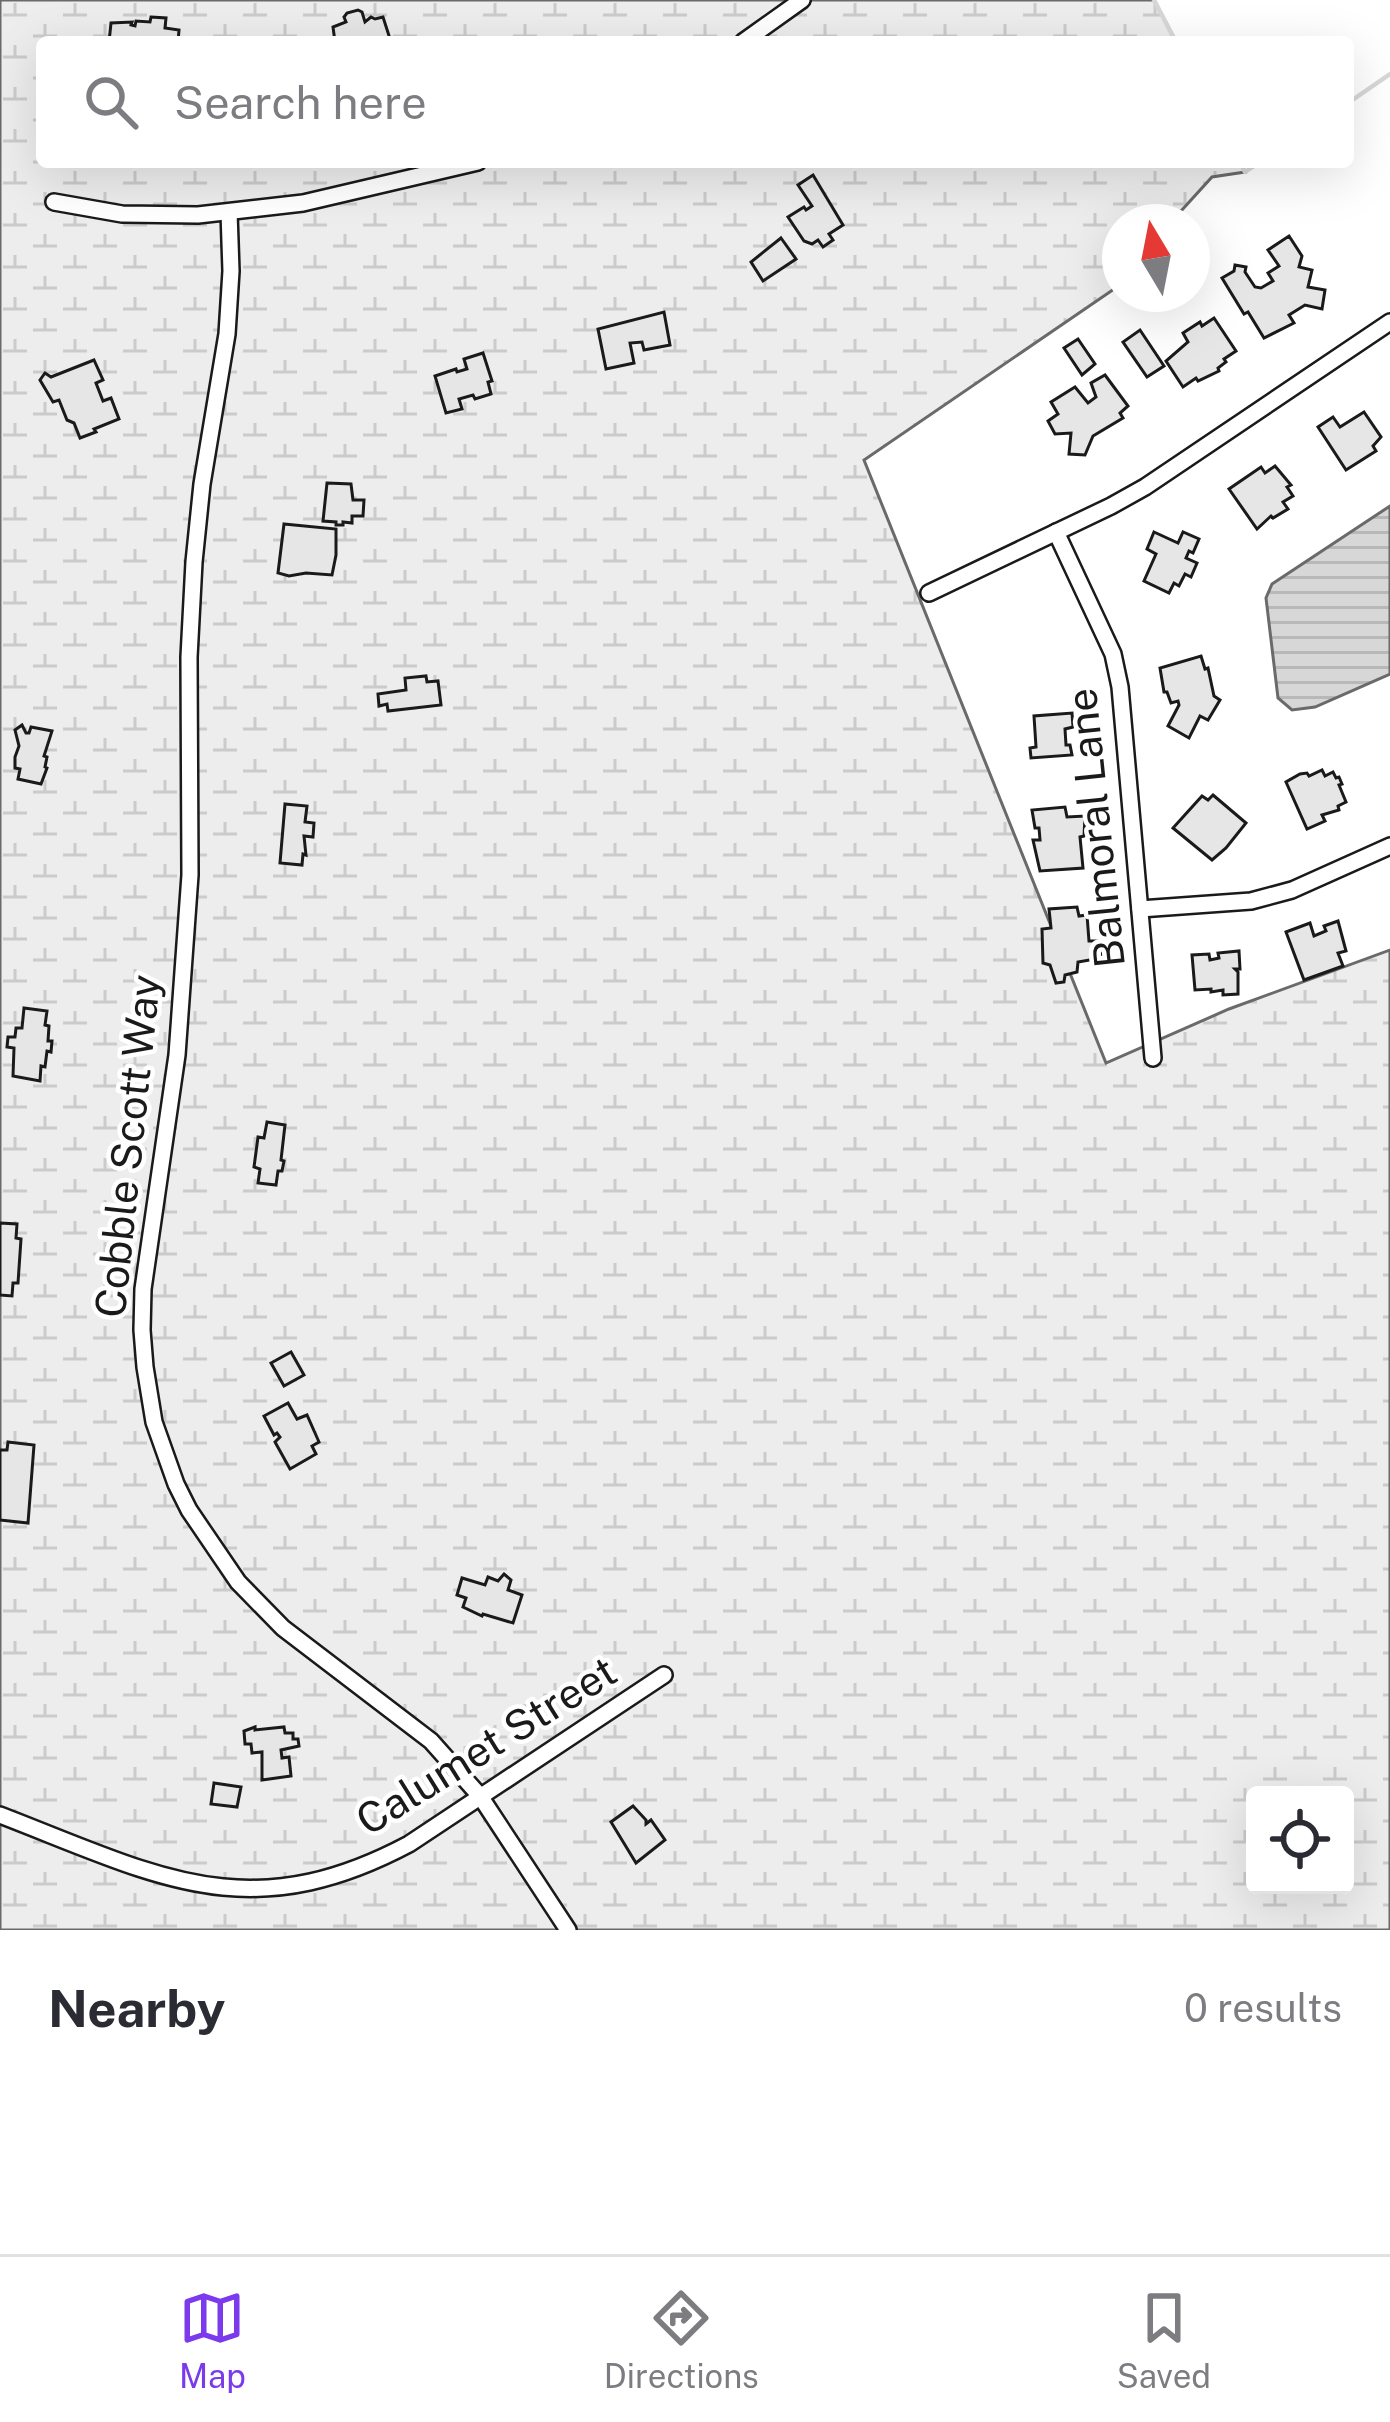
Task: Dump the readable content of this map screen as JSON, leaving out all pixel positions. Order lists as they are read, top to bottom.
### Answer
{
  "streets": {
    "street": ["Balmoral Lane", "Cobble Scott Way", "Calumet Street"]
  },
  "crossings": [
    ["Cobble Scott Way", "Calumet Street"]
  ],
  "north": "top",
  "page": {
    "search": "Search here",
    "heading": ["Nearby", "0 results"],
    "nav": ["Map", "Directions", "Saved"]
  }
}
